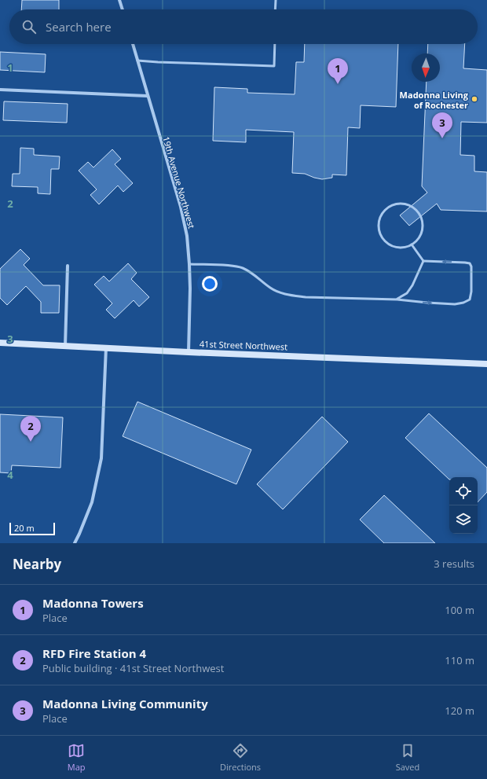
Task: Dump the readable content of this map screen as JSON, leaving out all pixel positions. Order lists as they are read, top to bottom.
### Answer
{
  "streets": {
    "main road": ["41st Street Northwest"],
    "street": ["19th Avenue Northwest"]
  },
  "crossings": [
    ["19th Avenue Northwest", "41st Street Northwest"]
  ],
  "places": ["Madonna Living of Rochester"],
  "scale_bar": "20 m",
  "north": "bottom",
  "page": {
    "search": "Search here",
    "pins": ["1", "3", "2"],
    "scale": "20 m",
    "heading": ["Nearby", "3 results"],
    "list": [
      {
        "mark": "1",
        "name": "Madonna Towers",
        "note": "Place",
        "value": "100 m"
      },
      {
        "mark": "2",
        "name": "RFD Fire Station 4",
        "note": "Public building · 41st Street Northwest",
        "value": "110 m"
      },
      {
        "mark": "3",
        "name": "Madonna Living Community",
        "note": "Place",
        "value": "120 m"
      }
    ],
    "nav": ["Map", "Directions", "Saved"]
  },
  "grid": {
    "rows": [
      "1",
      "2",
      "3",
      "4"
    ]
  }
}
